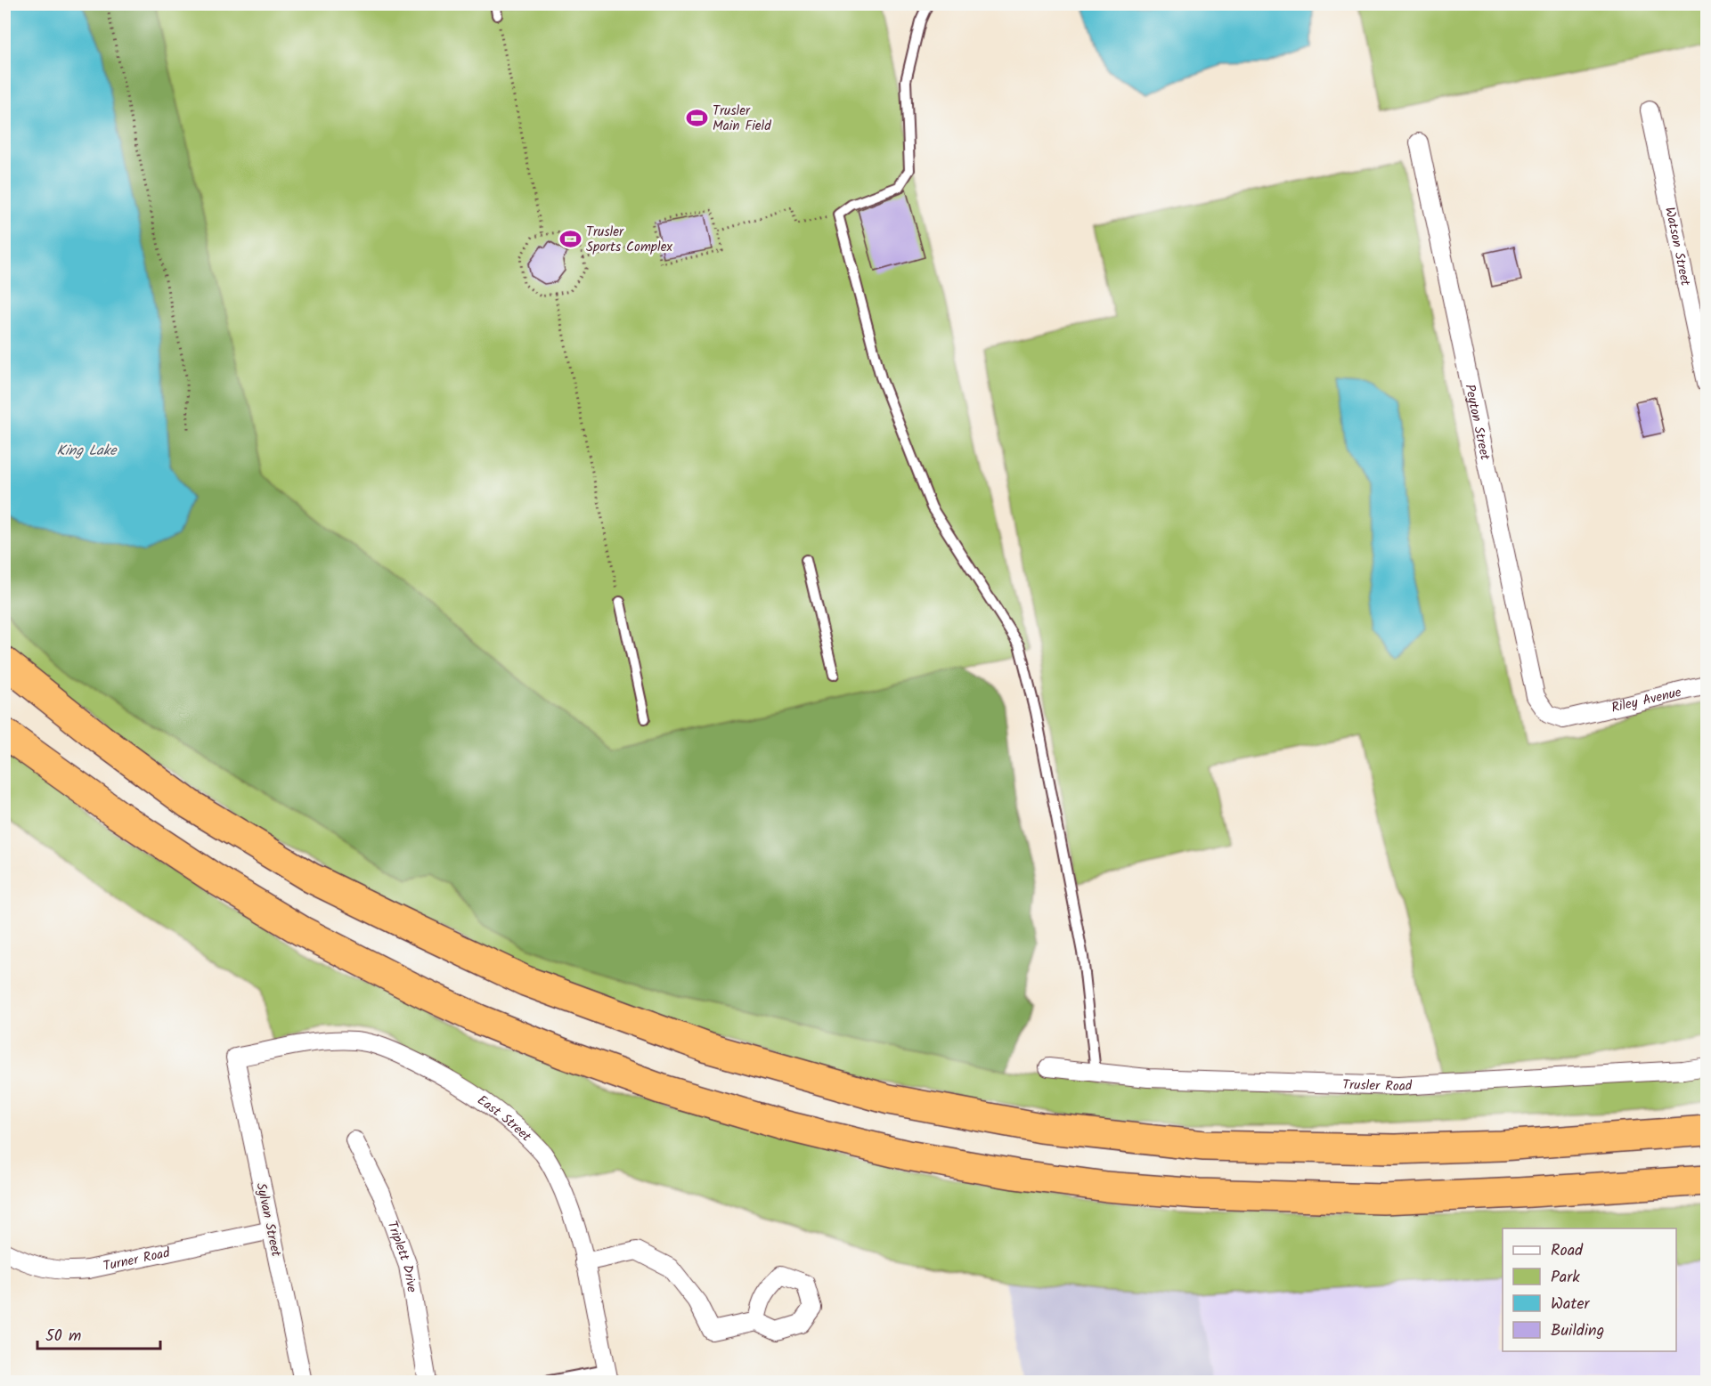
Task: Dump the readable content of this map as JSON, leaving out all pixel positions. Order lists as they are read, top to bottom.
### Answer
{
  "streets": {
    "street": [
      "Watson Street",
      "Peyton Street",
      "Riley Avenue",
      "Trusler Road",
      "East Street",
      "Sylvan Street",
      "Triplett Drive",
      "Turner Road"
    ]
  },
  "crossings": [
    ["Peyton Street", "Riley Avenue"],
    ["East Street", "Sylvan Street"],
    ["Sylvan Street", "Turner Road"]
  ],
  "water": ["King Lake"],
  "places": {
    "sports": ["Trusler Main Field", "Trusler Sports Complex"]
  },
  "legend": [
    "Road",
    "Park",
    "Water",
    "Building"
  ],
  "scale_bar": "50 m"
}
